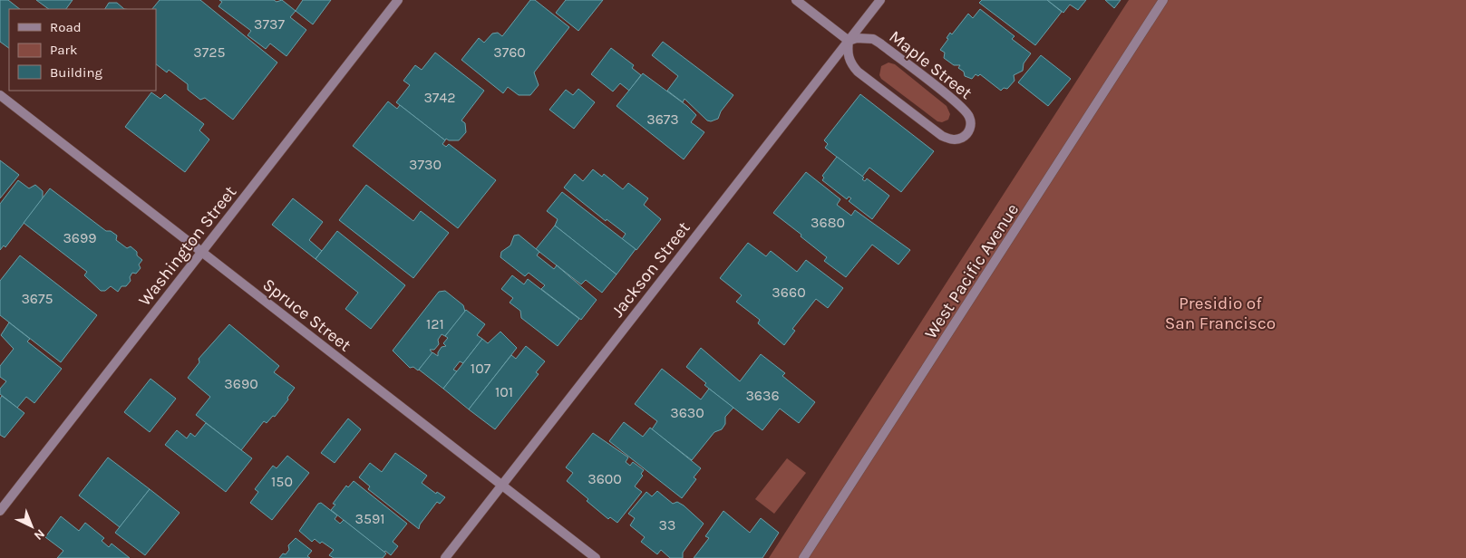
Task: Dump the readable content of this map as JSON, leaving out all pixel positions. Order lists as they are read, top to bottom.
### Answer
{
  "streets": {
    "street": [
      "Maple Street",
      "Washington Street",
      "Jackson Street",
      "West Pacific Avenue",
      "Spruce Street"
    ]
  },
  "crossings": [
    ["Maple Street", "Jackson Street"],
    ["Washington Street", "Spruce Street"],
    ["Jackson Street", "Spruce Street"]
  ],
  "parks": ["Presidio of San Francisco"],
  "house_numbers": [
    "3737",
    "3725",
    "3760",
    "3742",
    "3673",
    "3730",
    "3680",
    "3699",
    "3660",
    "3675",
    "121",
    "107",
    "3690",
    "101",
    "3636",
    "3630",
    "3600",
    "150",
    "3591",
    "33"
  ],
  "legend": ["Road", "Park", "Building"],
  "north": "bottom right"
}
